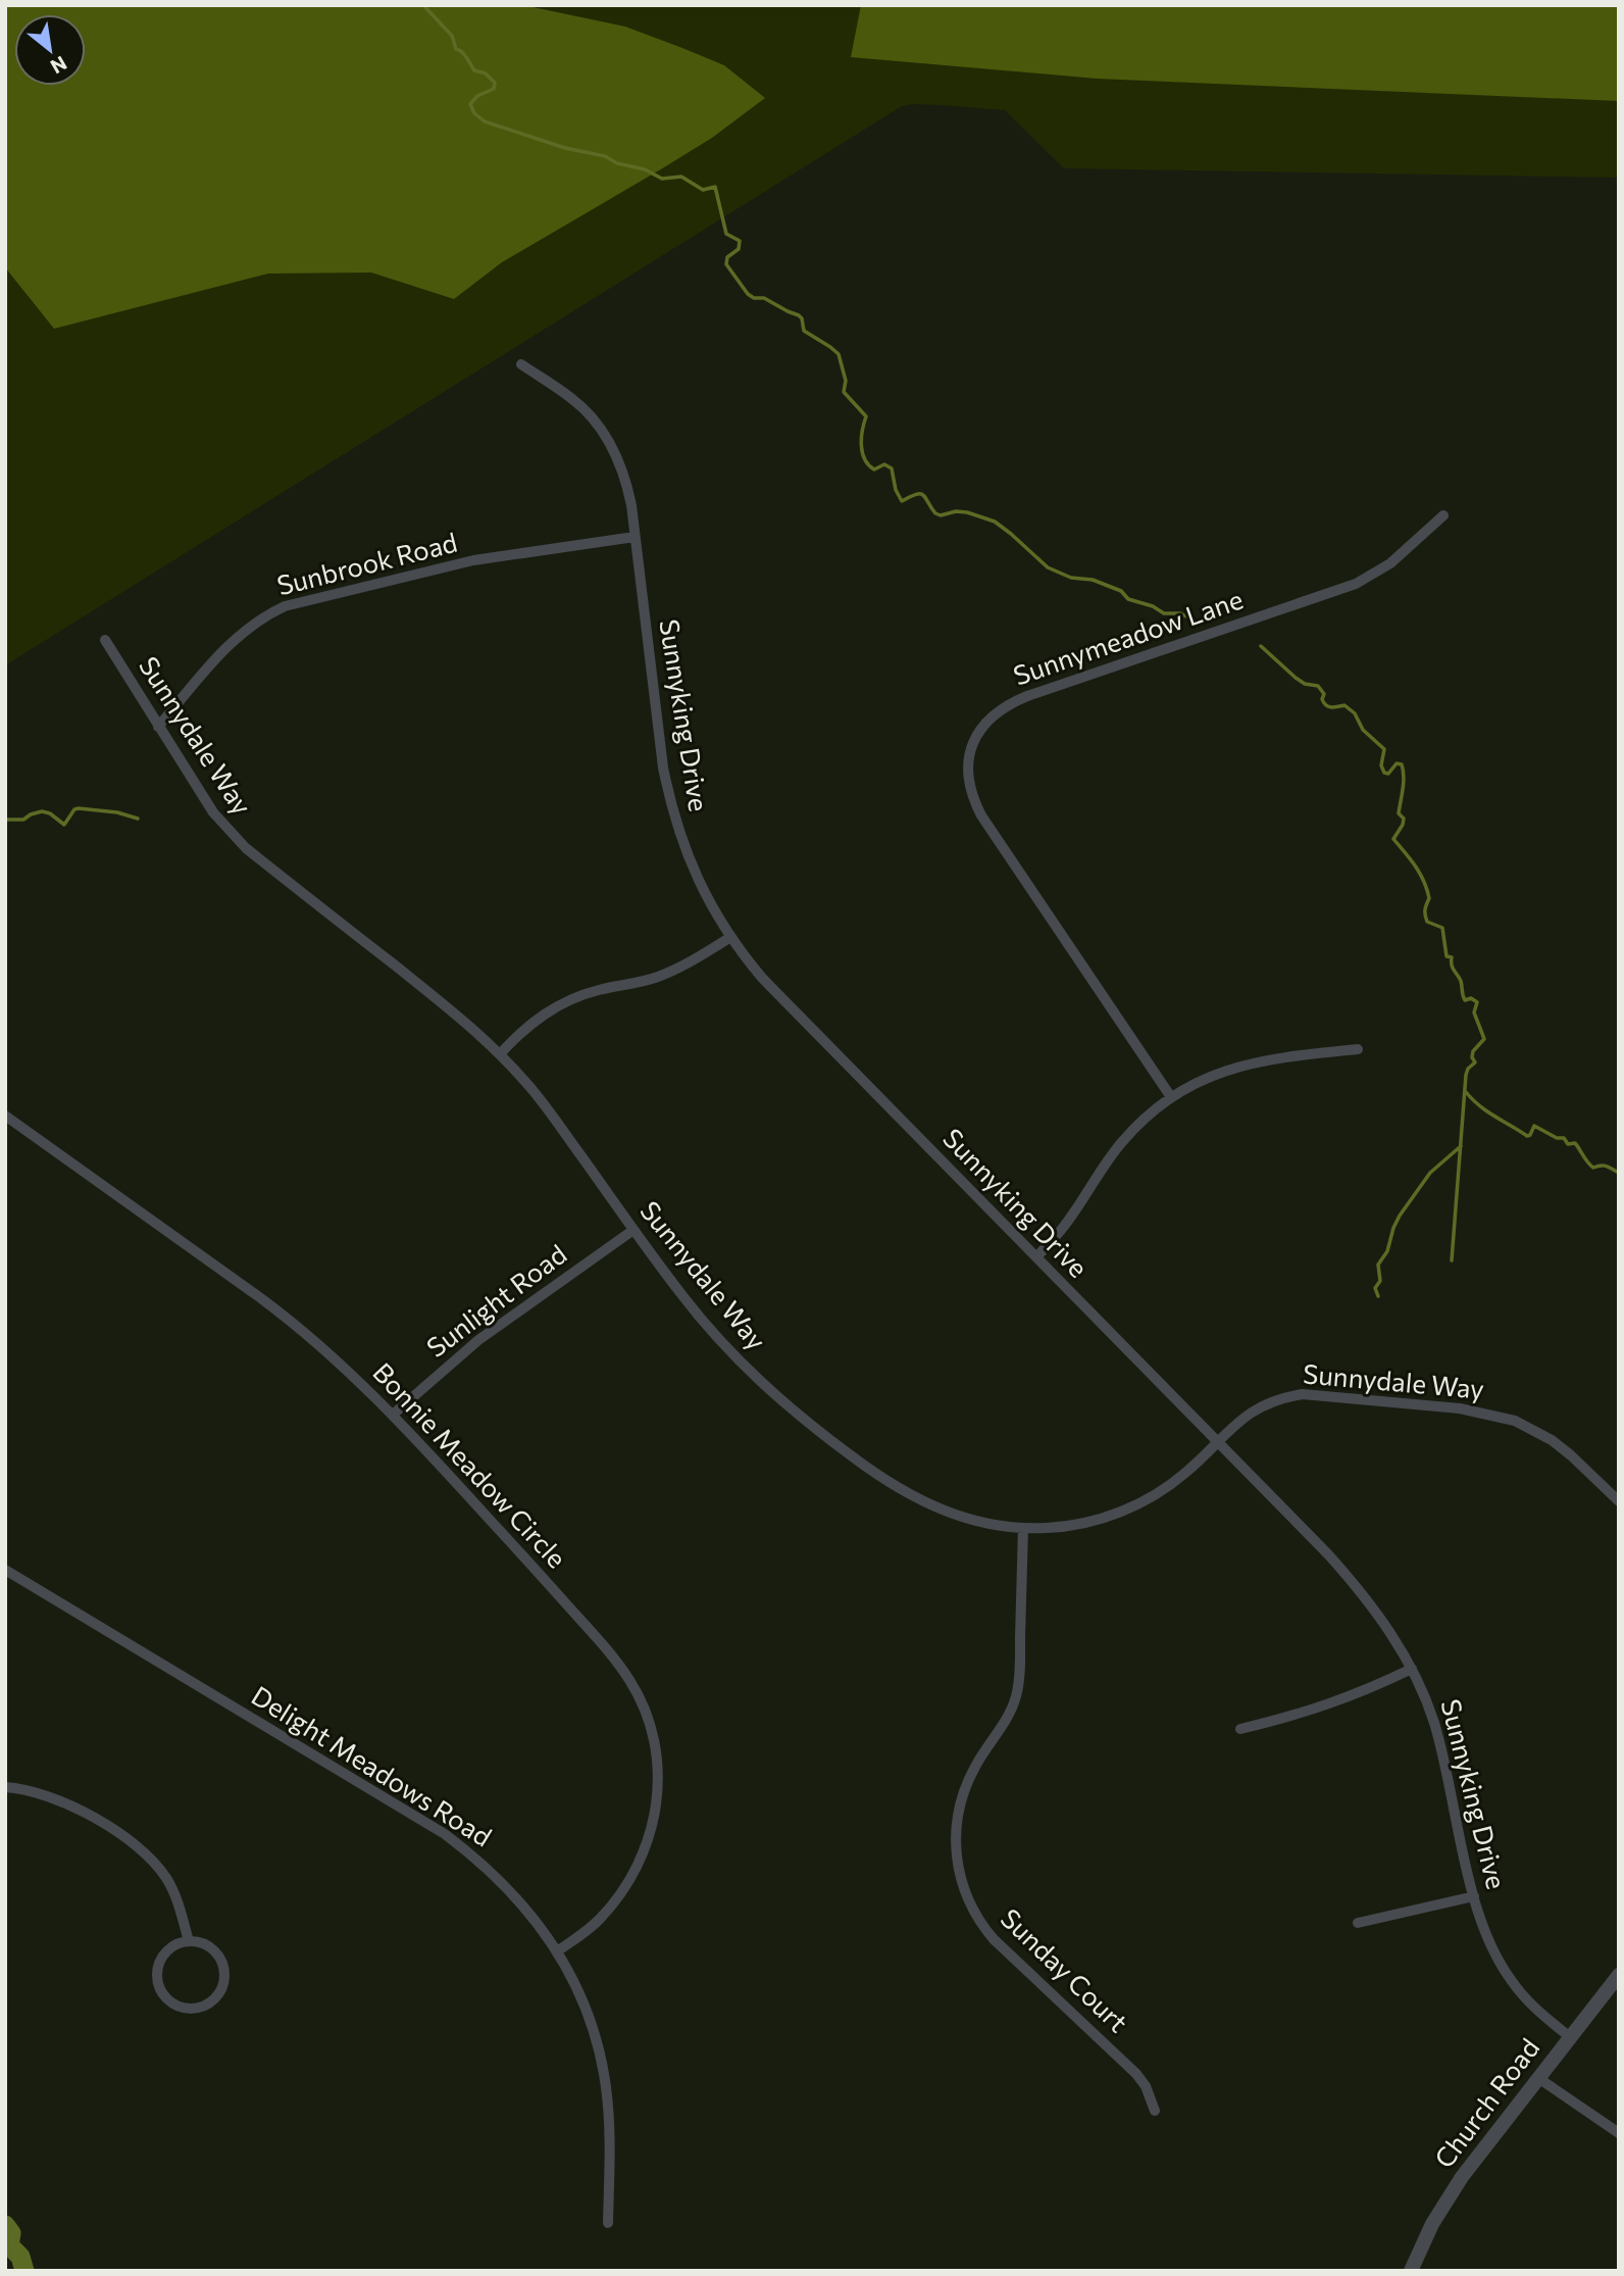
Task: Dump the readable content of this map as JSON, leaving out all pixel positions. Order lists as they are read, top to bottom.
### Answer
{
  "streets": {
    "street": [
      "Sunbrook Road",
      "Sunnymeadow Lane",
      "Sunnyking Drive",
      "Sunnydale Way",
      "Sunlight Road",
      "Bonnie Meadow Circle",
      "Delight Meadows Road",
      "Sunday Court",
      "Church Road"
    ]
  },
  "crossings": [
    ["Sunbrook Road", "Sunnyking Drive"],
    ["Sunbrook Road", "Sunnydale Way"],
    ["Sunnyking Drive", "Sunnydale Way"],
    ["Sunnyking Drive", "Church Road"],
    ["Sunnydale Way", "Sunlight Road"],
    ["Sunnydale Way", "Sunday Court"],
    ["Sunlight Road", "Bonnie Meadow Circle"],
    ["Bonnie Meadow Circle", "Delight Meadows Road"]
  ],
  "north": "bottom right"
}
